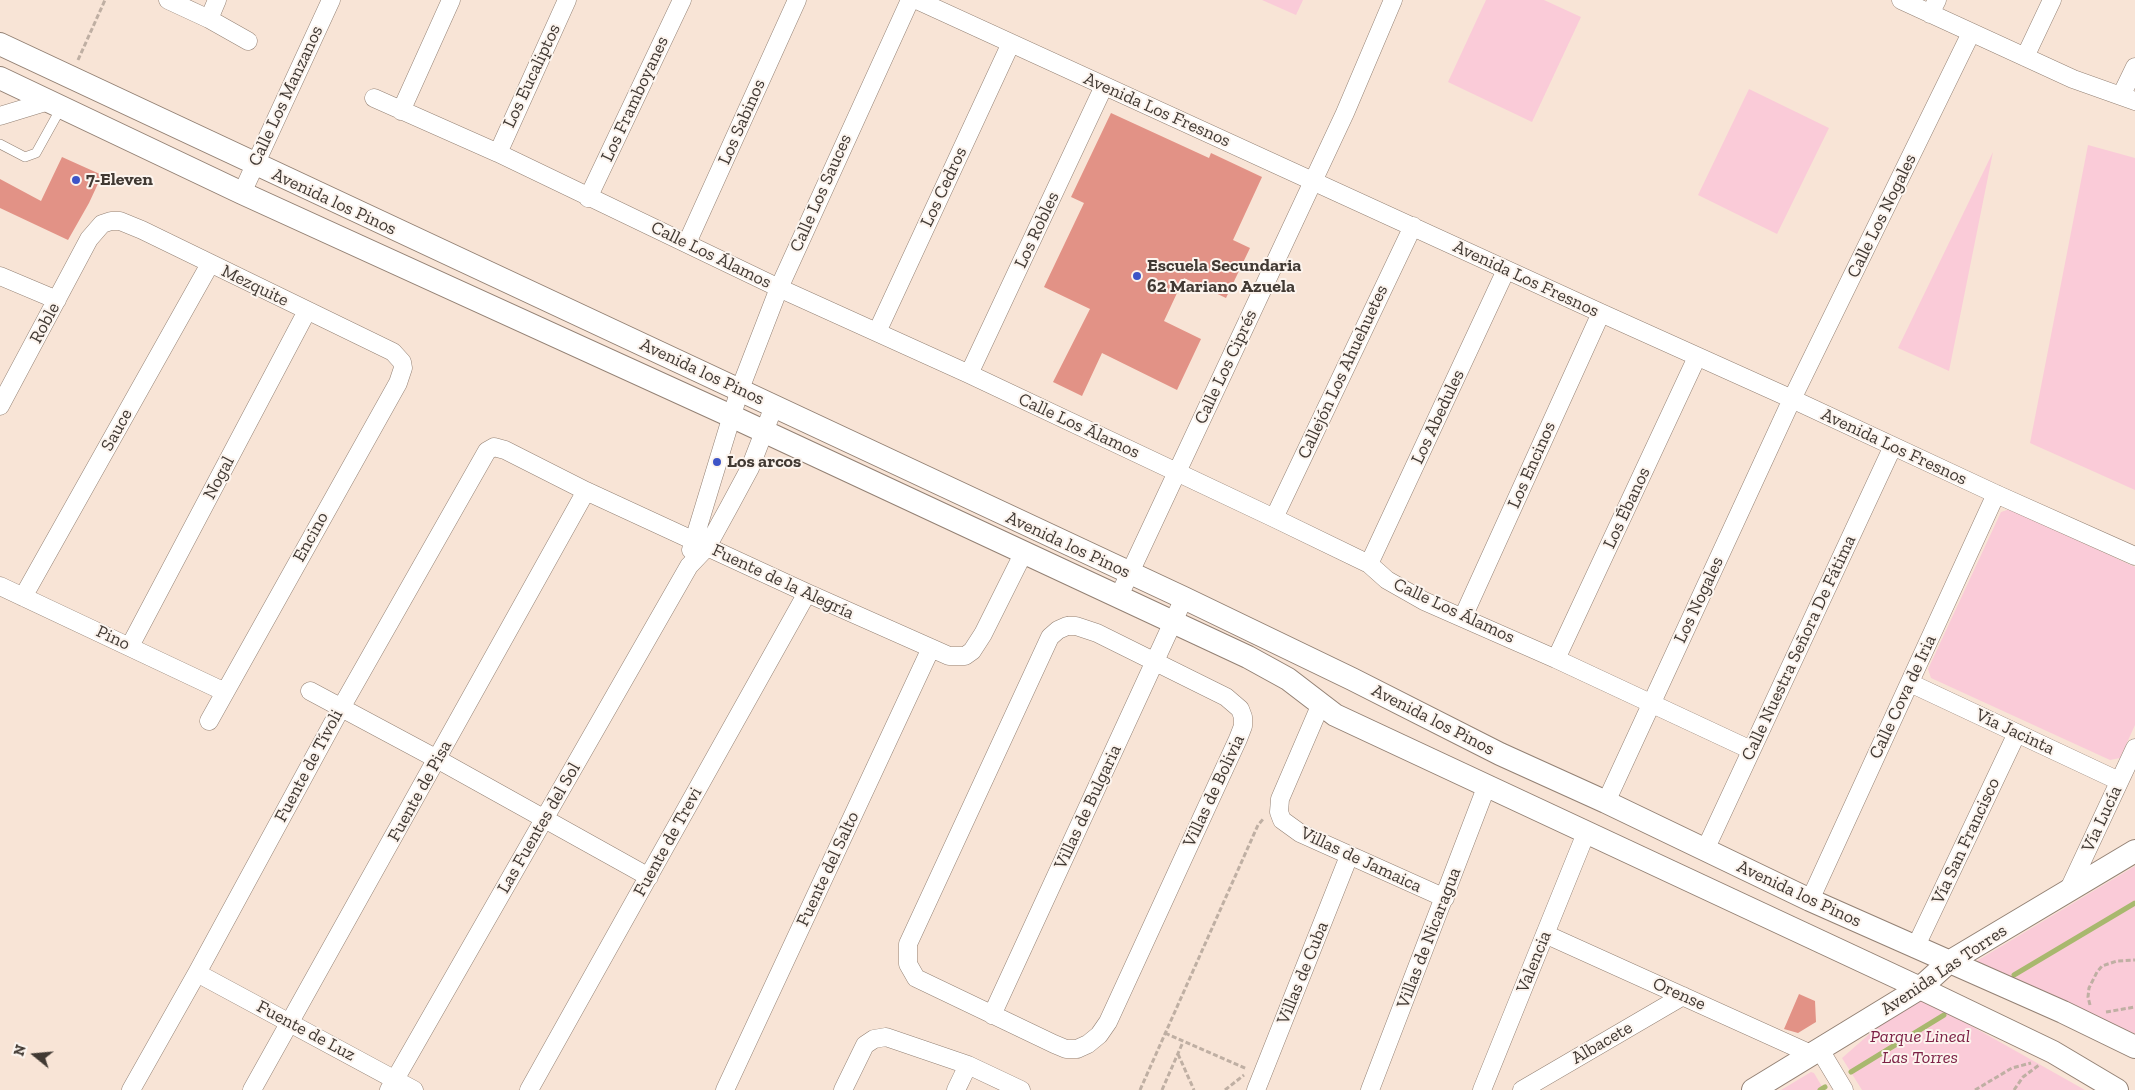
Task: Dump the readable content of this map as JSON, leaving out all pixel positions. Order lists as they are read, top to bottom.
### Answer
{
  "streets": {
    "street": [
      "Los Eucaliptos",
      "Calle Los Manzanos",
      "Los Framboyanes",
      "Avenida Los Fresnos",
      "Los Sabinos",
      "Los Cedros",
      "Calle Los Sauces",
      "Avenida los Pinos",
      "Calle Los Nogales",
      "Los Robles",
      "Calle Los Álamos",
      "Mezquite",
      "Roble",
      "Calle Los Ciprés",
      "Callejón Los Ahuehuetes",
      "Los Abedules",
      "Sauce",
      "Los Encinos",
      "Nogal",
      "Los Ébanos",
      "Encino",
      "Fuente de la Alegría",
      "Los Nogales",
      "Pino",
      "Calle Nuestra Señora De Fátima",
      "Calle Cova de Iria",
      "Vía Jacinta",
      "Fuente de Tívoli",
      "Fuente de Pisa",
      "Villas de Bolivia",
      "Villas de Bulgaria",
      "Vía Lucía",
      "Las Fuentes del Sol",
      "Vía San Francisco",
      "Fuente de Trevi",
      "Villas de Jamaica",
      "Fuente del Salto",
      "Villas de Nicaragua",
      "Valencia",
      "Avenida Las Torres",
      "Villas de Cuba",
      "Orense",
      "Fuente de Luz",
      "Albacete"
    ]
  },
  "crossings": [
    ["Los Eucaliptos", "Calle Los Álamos"],
    ["Calle Los Manzanos", "Avenida los Pinos"],
    ["Los Framboyanes", "Calle Los Álamos"],
    ["Avenida Los Fresnos", "Los Cedros"],
    ["Avenida Los Fresnos", "Calle Los Nogales"],
    ["Avenida Los Fresnos", "Los Robles"],
    ["Avenida Los Fresnos", "Calle Los Ciprés"],
    ["Avenida Los Fresnos", "Callejón Los Ahuehuetes"],
    ["Avenida Los Fresnos", "Los Abedules"],
    ["Avenida Los Fresnos", "Los Encinos"],
    ["Avenida Los Fresnos", "Los Ébanos"],
    ["Avenida Los Fresnos", "Los Nogales"],
    ["Avenida Los Fresnos", "Calle Nuestra Señora De Fátima"],
    ["Avenida Los Fresnos", "Calle Cova de Iria"],
    ["Los Sabinos", "Calle Los Álamos"],
    ["Los Cedros", "Calle Los Álamos"],
    ["Calle Los Sauces", "Avenida los Pinos"],
    ["Calle Los Sauces", "Calle Los Álamos"],
    ["Calle Los Sauces", "Las Fuentes del Sol"],
    ["Avenida los Pinos", "Calle Los Ciprés"],
    ["Avenida los Pinos", "Fuente de la Alegría"],
    ["Avenida los Pinos", "Los Nogales"],
    ["Avenida los Pinos", "Calle Nuestra Señora De Fátima"],
    ["Avenida los Pinos", "Calle Cova de Iria"],
    ["Avenida los Pinos", "Villas de Bulgaria"],
    ["Avenida los Pinos", "Las Fuentes del Sol"],
    ["Avenida los Pinos", "Vía San Francisco"],
    ["Avenida los Pinos", "Villas de Nicaragua"],
    ["Avenida los Pinos", "Valencia"],
    ["Avenida los Pinos", "Avenida Las Torres"],
    ["Calle Los Nogales", "Los Nogales"],
    ["Los Robles", "Calle Los Álamos"],
    ["Calle Los Álamos", "Calle Los Ciprés"],
    ["Calle Los Álamos", "Callejón Los Ahuehuetes"],
    ["Calle Los Álamos", "Los Abedules"],
    ["Calle Los Álamos", "Los Encinos"],
    ["Calle Los Álamos", "Los Ébanos"],
    ["Calle Los Álamos", "Los Nogales"],
    ["Calle Los Álamos", "Calle Nuestra Señora De Fátima"],
    ["Mezquite", "Roble"],
    ["Mezquite", "Sauce"],
    ["Mezquite", "Nogal"],
    ["Mezquite", "Encino"],
    ["Sauce", "Pino"],
    ["Nogal", "Pino"],
    ["Encino", "Pino"],
    ["Fuente de la Alegría", "Fuente de Tívoli"],
    ["Fuente de la Alegría", "Fuente de Pisa"],
    ["Fuente de la Alegría", "Las Fuentes del Sol"],
    ["Fuente de la Alegría", "Fuente de Trevi"],
    ["Fuente de la Alegría", "Fuente del Salto"],
    ["Calle Cova de Iria", "Vía Jacinta"],
    ["Vía Jacinta", "Vía Lucía"],
    ["Vía Jacinta", "Vía San Francisco"],
    ["Fuente de Tívoli", "Fuente de Luz"],
    ["Fuente de Pisa", "Fuente de Luz"],
    ["Villas de Bolivia", "Villas de Bulgaria"],
    ["Vía Lucía", "Avenida Las Torres"],
    ["Las Fuentes del Sol", "Fuente de Luz"],
    ["Villas de Jamaica", "Villas de Nicaragua"],
    ["Villas de Jamaica", "Villas de Cuba"],
    ["Valencia", "Orense"],
    ["Avenida Las Torres", "Orense"],
    ["Orense", "Albacete"]
  ],
  "parks": ["Parque Lineal Las Torres"],
  "places": ["7-Eleven", "Escuela Secundaria 62 Mariano Azuela", "Los arcos"],
  "north": "left"
}
